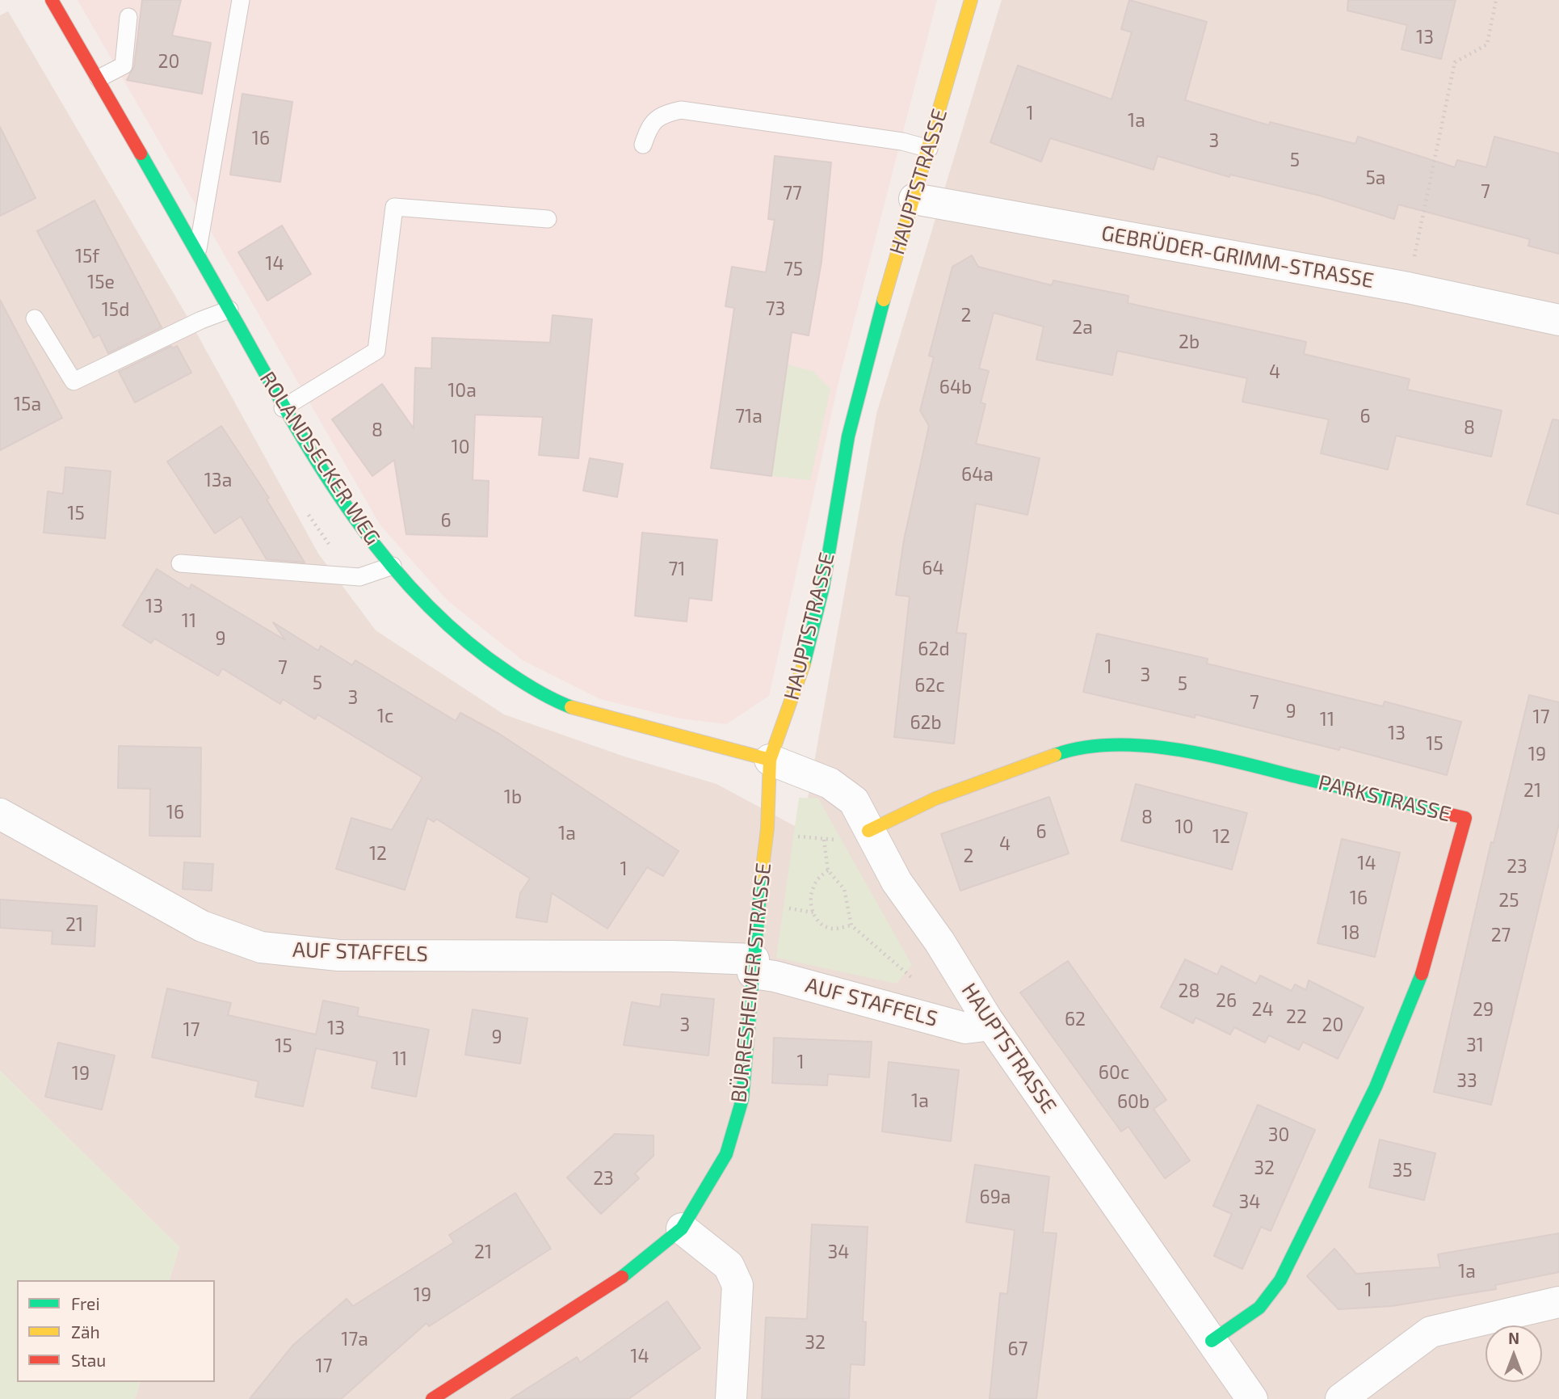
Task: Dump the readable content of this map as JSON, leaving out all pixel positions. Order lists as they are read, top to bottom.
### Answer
{
  "streets": {
    "street": [
      "HAUPTSTRASSE",
      "GEBRÜDER-GRIMM-STRASSE",
      "ROLANDSECKER WEG",
      "PARKSTRASSE",
      "AUF STAFFELS",
      "BÜRRESHEIMER STRASSE"
    ]
  },
  "crossings": [
    ["HAUPTSTRASSE", "GEBRÜDER-GRIMM-STRASSE"],
    ["HAUPTSTRASSE", "ROLANDSECKER WEG"],
    ["HAUPTSTRASSE", "PARKSTRASSE"],
    ["HAUPTSTRASSE", "AUF STAFFELS"],
    ["HAUPTSTRASSE", "BÜRRESHEIMER STRASSE"],
    ["ROLANDSECKER WEG", "BÜRRESHEIMER STRASSE"],
    ["AUF STAFFELS", "BÜRRESHEIMER STRASSE"]
  ],
  "house_numbers": [
    "13",
    "20",
    "1",
    "1a",
    "16",
    "3",
    "5",
    "5a",
    "7",
    "77",
    "15f",
    "14",
    "75",
    "15e",
    "73",
    "15d",
    "2",
    "2a",
    "2b",
    "4",
    "64b",
    "10a",
    "15a",
    "71a",
    "6",
    "8",
    "8",
    "10",
    "64a",
    "13a",
    "15",
    "6",
    "64",
    "71",
    "13",
    "11",
    "9",
    "62d",
    "1",
    "7",
    "3",
    "5",
    "5",
    "62c",
    "3",
    "7",
    "9",
    "1c",
    "17",
    "11",
    "62b",
    "13",
    "15",
    "19",
    "21",
    "1b",
    "16",
    "8",
    "10",
    "6",
    "1a",
    "12",
    "4",
    "12",
    "2",
    "14",
    "23",
    "1",
    "16",
    "25",
    "21",
    "18",
    "27",
    "28",
    "26",
    "24",
    "29",
    "22",
    "62",
    "3",
    "20",
    "13",
    "17",
    "9",
    "31",
    "15",
    "11",
    "1",
    "60c",
    "19",
    "33",
    "1a",
    "60b",
    "30",
    "32",
    "35",
    "23",
    "69a",
    "34",
    "21",
    "34",
    "1a",
    "1",
    "19",
    "17a",
    "32",
    "67",
    "14",
    "17"
  ],
  "legend": ["Frei", "Zäh", "Stau"],
  "north": "top"
}
